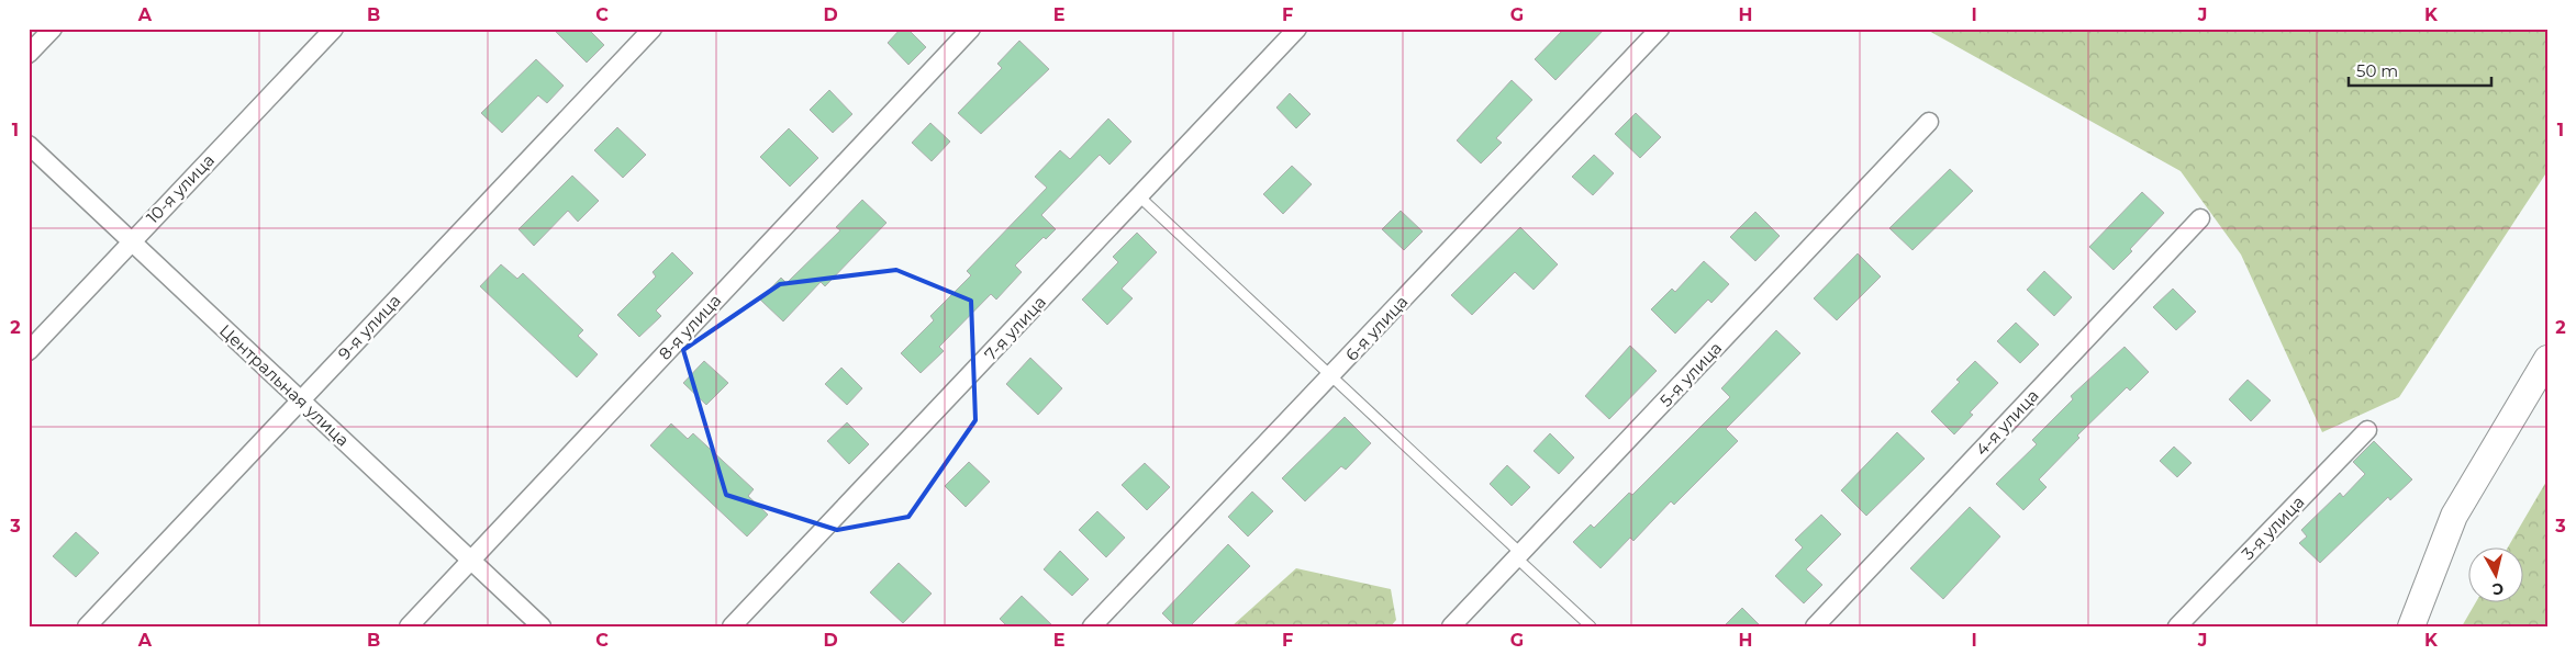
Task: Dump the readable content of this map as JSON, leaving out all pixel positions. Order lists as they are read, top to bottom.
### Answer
{
  "streets": {
    "street": [
      "10-я улица",
      "9-я улица",
      "8-я улица",
      "7-я улица",
      "6-я улица",
      "5-я улица",
      "Центральная улица",
      "4-я улица",
      "3-я улица"
    ]
  },
  "crossings": [
    ["10-я улица", "Центральная улица"],
    ["9-я улица", "Центральная улица"],
    ["8-я улица", "Центральная улица"]
  ],
  "scale_bar": "50 m",
  "north": "bottom",
  "grid": {
    "columns": [
      "A",
      "B",
      "C",
      "D",
      "E",
      "F",
      "G",
      "H",
      "I",
      "J",
      "K"
    ],
    "rows": ["1", "2", "3"]
  }
}
